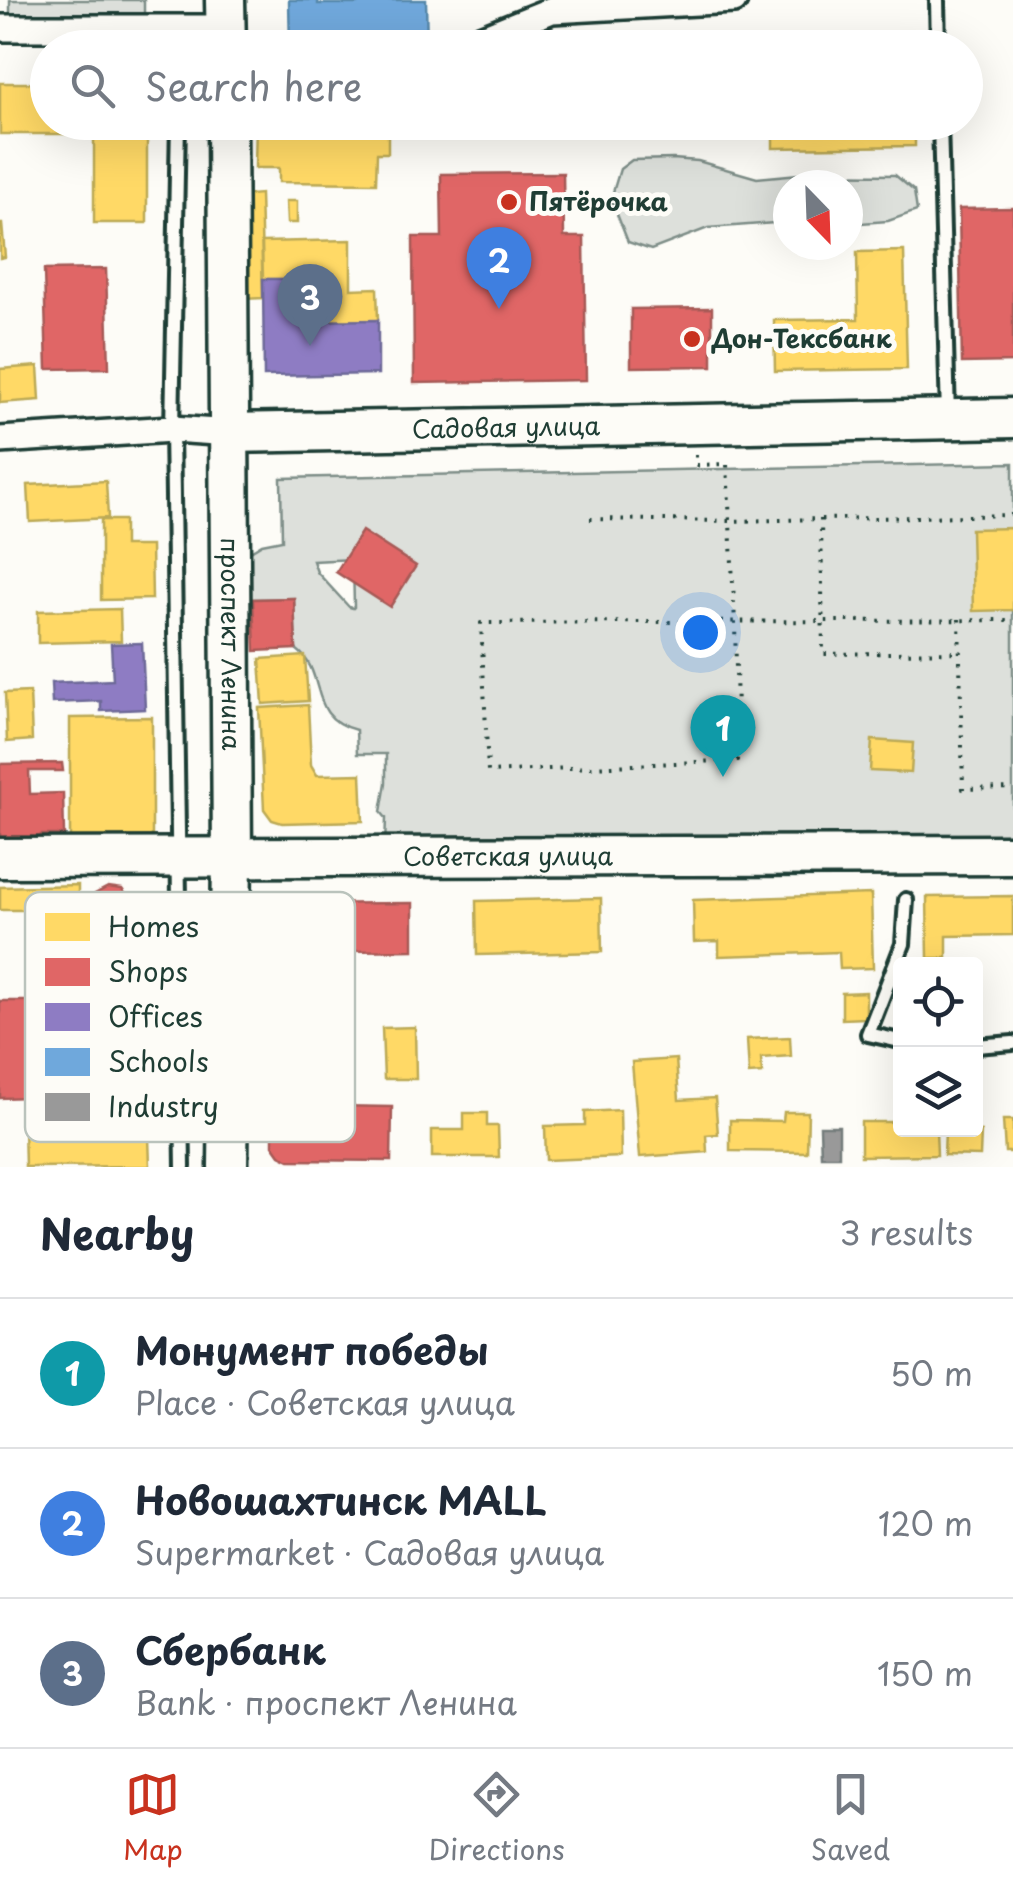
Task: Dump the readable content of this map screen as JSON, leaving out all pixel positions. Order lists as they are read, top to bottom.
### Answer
{
  "streets": {
    "street": ["Садовая улица", "проспект Ленина", "Советская улица"]
  },
  "crossings": [
    ["Садовая улица", "проспект Ленина"],
    ["проспект Ленина", "Советская улица"]
  ],
  "places": ["Пятёрочка", "Дон-Тексбанк"],
  "legend": [
    "Homes",
    "Shops",
    "Offices",
    "Schools",
    "Industry"
  ],
  "north": "bottom right",
  "page": {
    "search": "Search here",
    "pins": ["2", "3", "1"],
    "heading": ["Nearby", "3 results"],
    "list": [
      {
        "mark": "1",
        "name": "Монумент победы",
        "note": "Place · Советская улица",
        "value": "50 m"
      },
      {
        "mark": "2",
        "name": "Новошахтинск MALL",
        "note": "Supermarket · Садовая улица",
        "value": "120 m"
      },
      {
        "mark": "3",
        "name": "Сбербанк",
        "note": "Bank · проспект Ленина",
        "value": "150 m"
      }
    ],
    "nav": ["Map", "Directions", "Saved"]
  }
}
